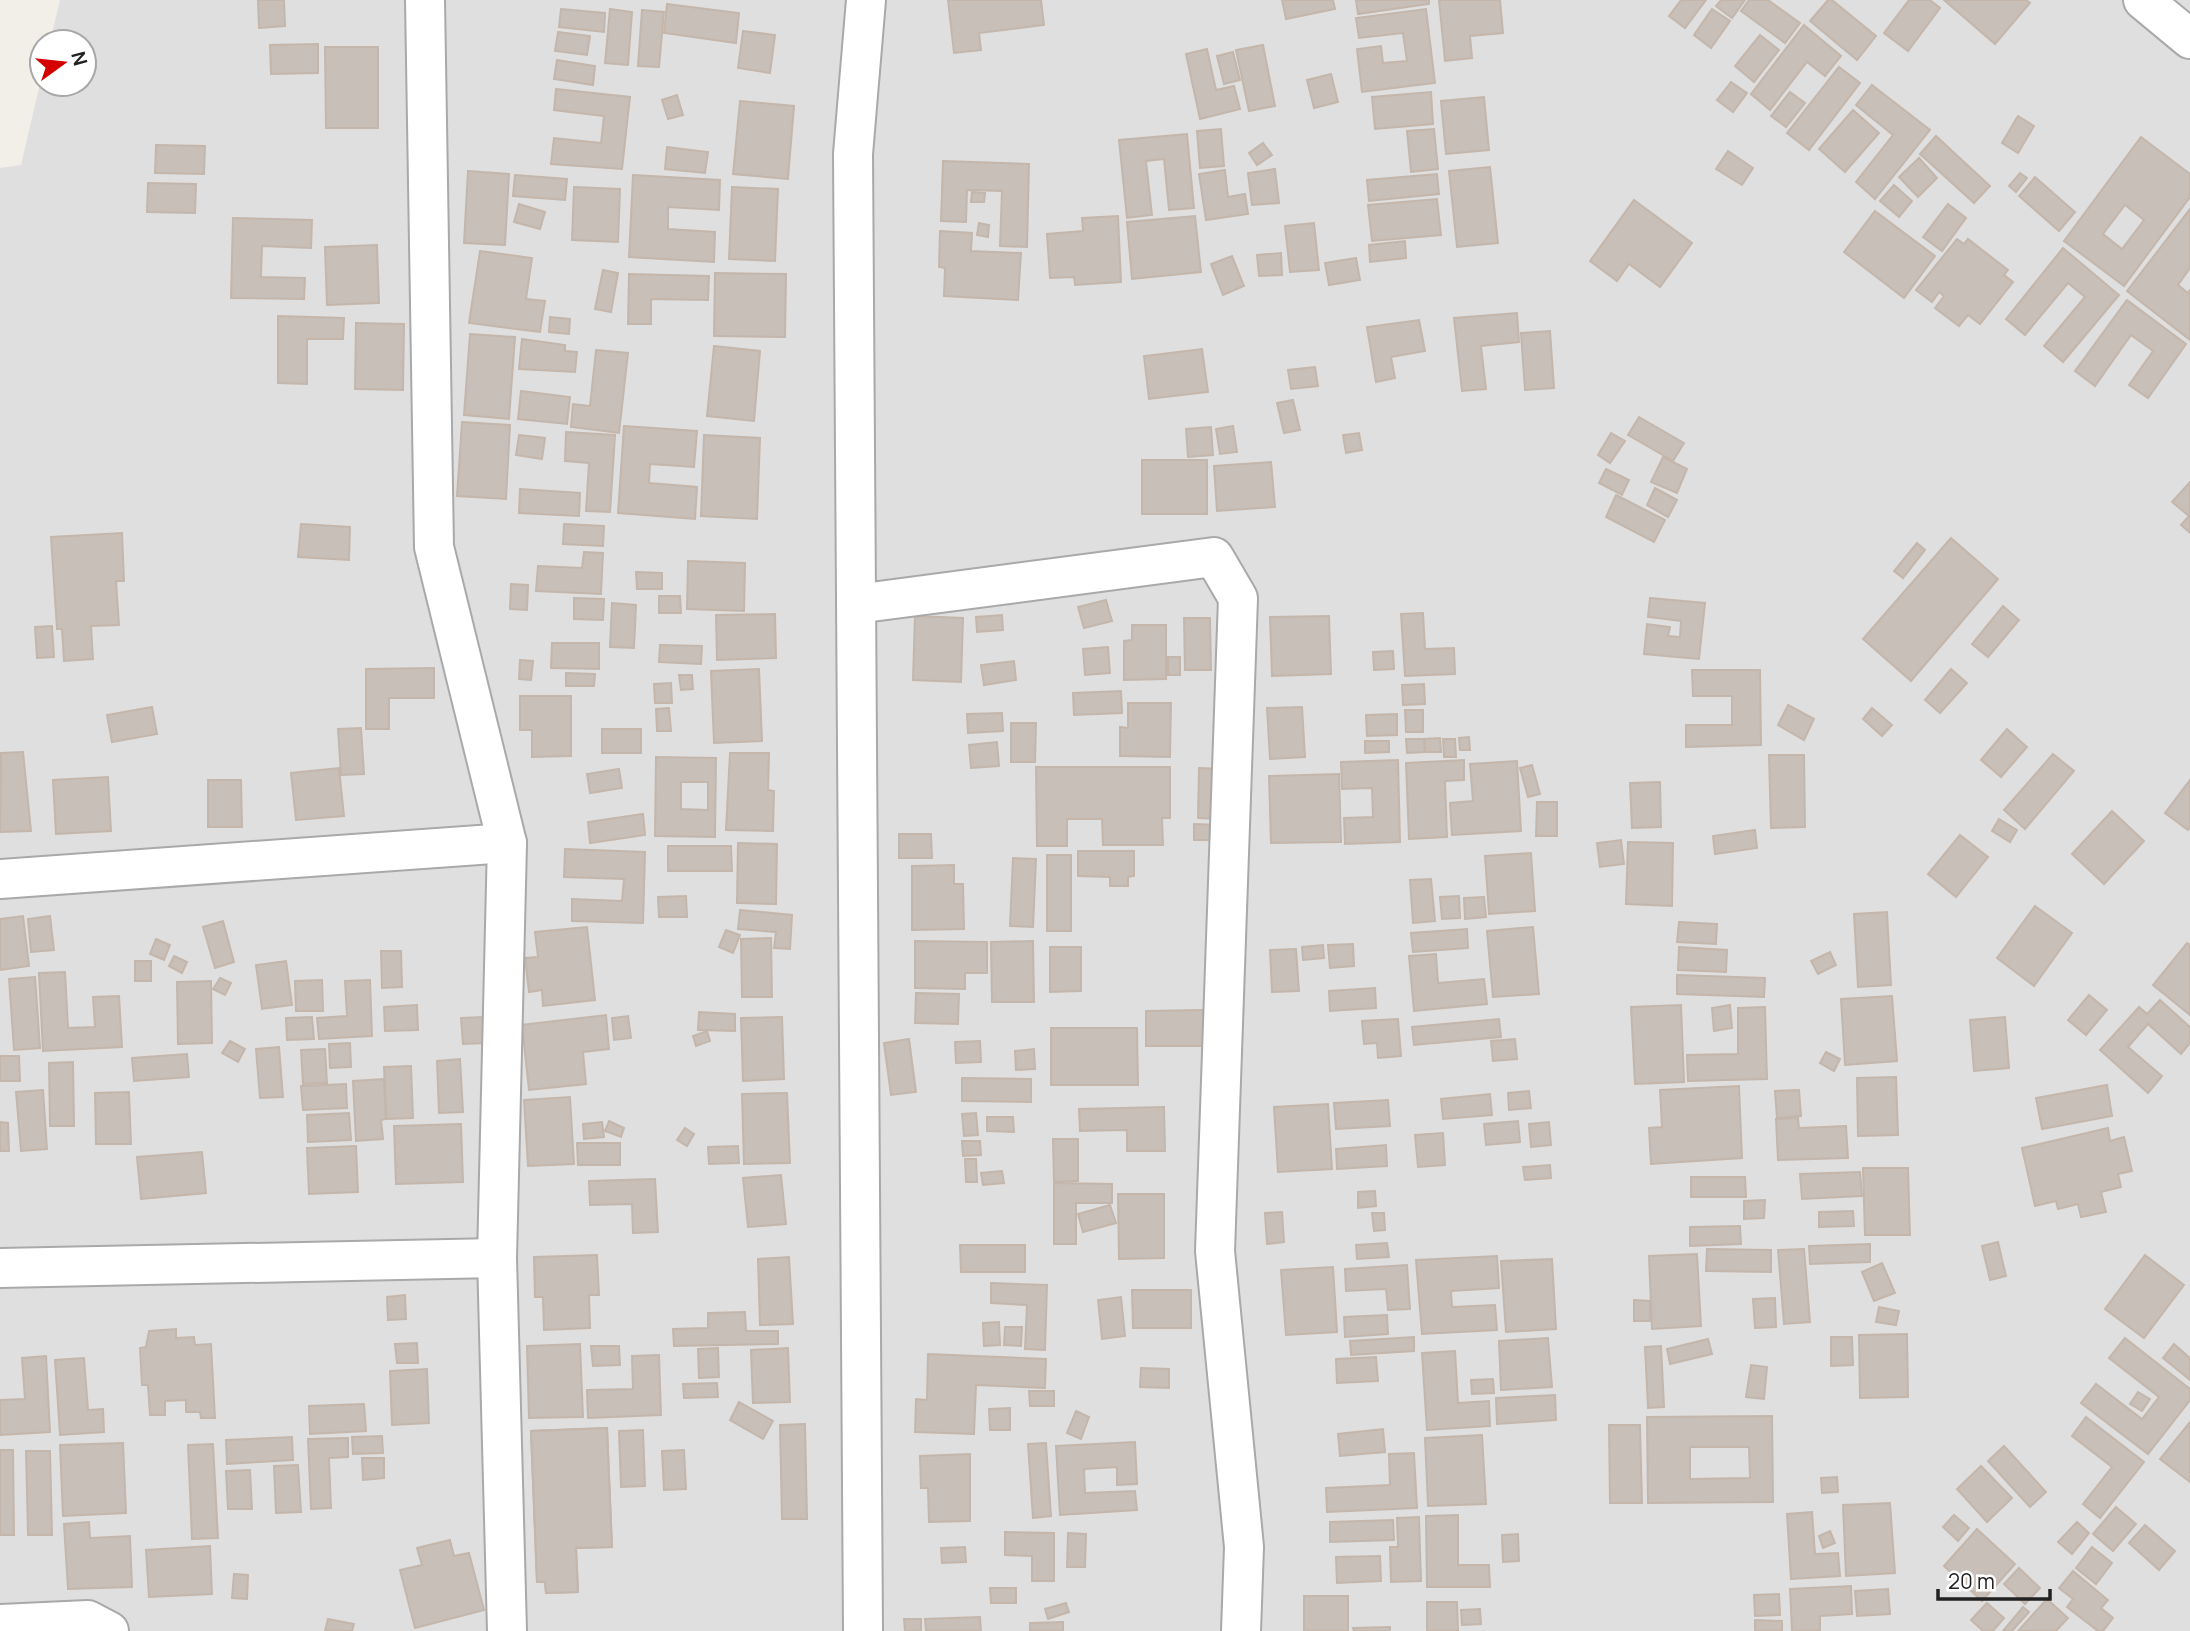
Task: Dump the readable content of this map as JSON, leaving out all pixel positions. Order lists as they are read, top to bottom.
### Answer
{
  "scale_bar": "20 m",
  "north": "right"
}
